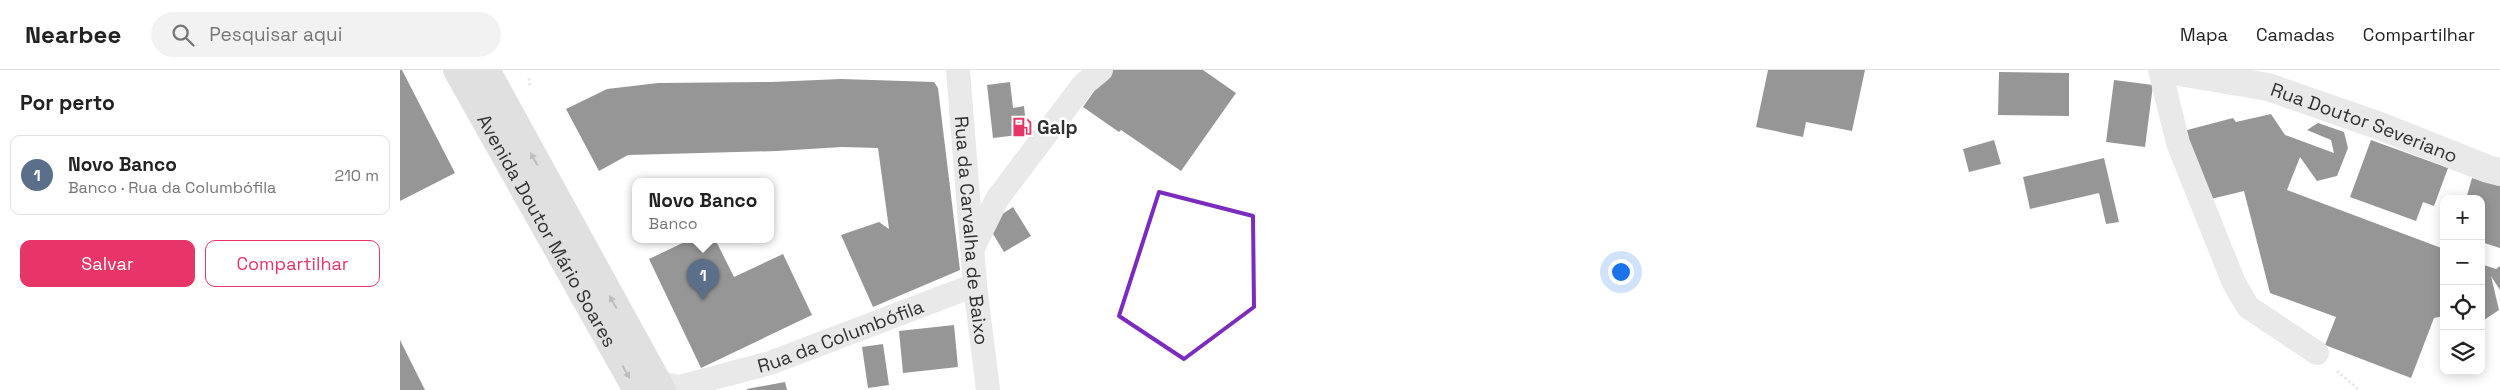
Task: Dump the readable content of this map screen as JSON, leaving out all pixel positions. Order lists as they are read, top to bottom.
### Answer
{
  "streets": {
    "main road": ["Avenida Doutor Mário Soares"],
    "street": ["Rua Doutor Severiano", "Rua da Carvalha de Baixo", "Rua da Columbófila"]
  },
  "crossings": [
    ["Avenida Doutor Mário Soares", "Rua da Columbófila"],
    ["Rua da Carvalha de Baixo", "Rua da Columbófila"]
  ],
  "places": {
    "fuel station": ["Galp"]
  },
  "page": {
    "header": "Nearbee",
    "search": "Pesquisar aqui",
    "nav": ["Mapa", "Camadas", "Compartilhar"],
    "heading": "Por perto",
    "list": [
      {
        "mark": "1",
        "name": "Novo Banco",
        "note": "Banco · Rua da Columbófila",
        "value": "210 m"
      }
    ],
    "popup": ["Novo Banco", "Banco"],
    "map_buttons": ["+", "−"],
    "buttons": ["Salvar", "Compartilhar"],
    "pins": "1"
  }
}
